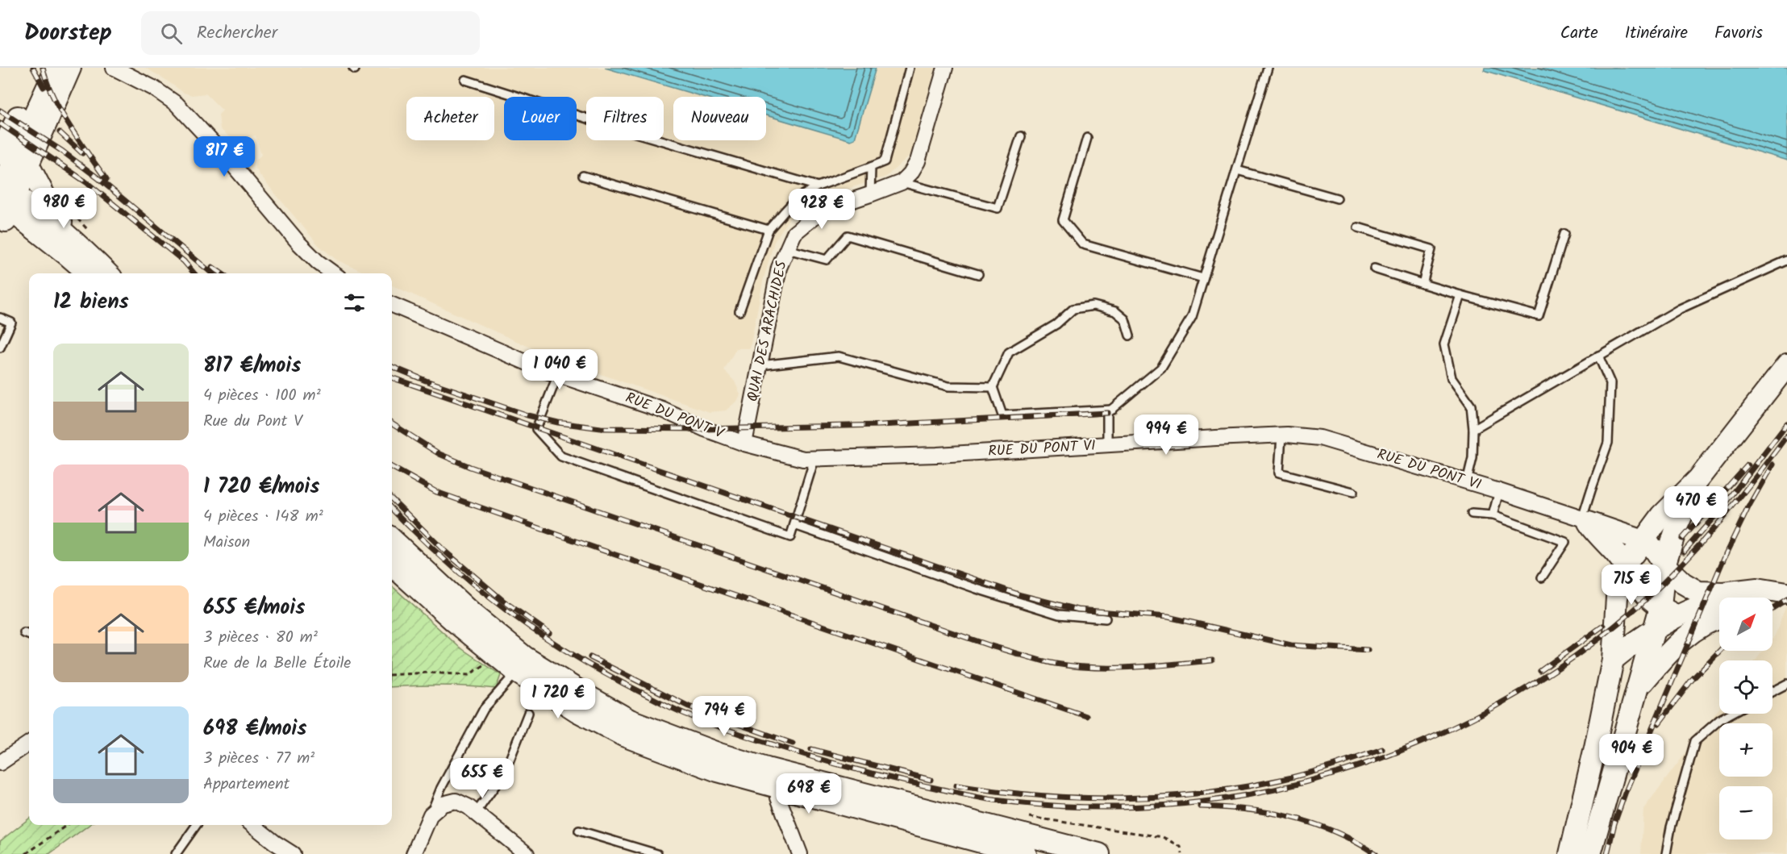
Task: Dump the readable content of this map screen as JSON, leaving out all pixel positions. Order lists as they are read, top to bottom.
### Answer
{
  "streets": {
    "street": ["QUAI DES ARACHIDES", "RUE DU PONT V", "RUE DU PONT VI"]
  },
  "crossings": [
    ["QUAI DES ARACHIDES", "RUE DU PONT V"],
    ["QUAI DES ARACHIDES", "RUE DU PONT VI"],
    ["RUE DU PONT V", "RUE DU PONT VI"]
  ],
  "north": "top right",
  "page": {
    "header": "Doorstep",
    "search": "Rechercher",
    "nav": ["Carte", "Itinéraire", "Favoris"],
    "chip": [
      "Acheter",
      "Louer",
      "Filtres",
      "Nouveau"
    ],
    "price": [
      "817 €",
      "980 €",
      "928 €",
      "1 040 €",
      "994 €",
      "470 €",
      "715 €",
      "1 720 €",
      "794 €",
      "904 €",
      "655 €",
      "698 €"
    ],
    "heading": "12 biens",
    "list": [
      {
        "name": "817 €/mois",
        "note": "4 pièces · 100 m² · Rue du Pont V"
      },
      {
        "name": "1 720 €/mois",
        "note": "4 pièces · 148 m² · Maison"
      },
      {
        "name": "655 €/mois",
        "note": "3 pièces · 80 m² · Rue de la Belle Étoile"
      },
      {
        "name": "698 €/mois",
        "note": "3 pièces · 77 m² · Appartement"
      }
    ],
    "map_buttons": ["+", "−"]
  }
}
